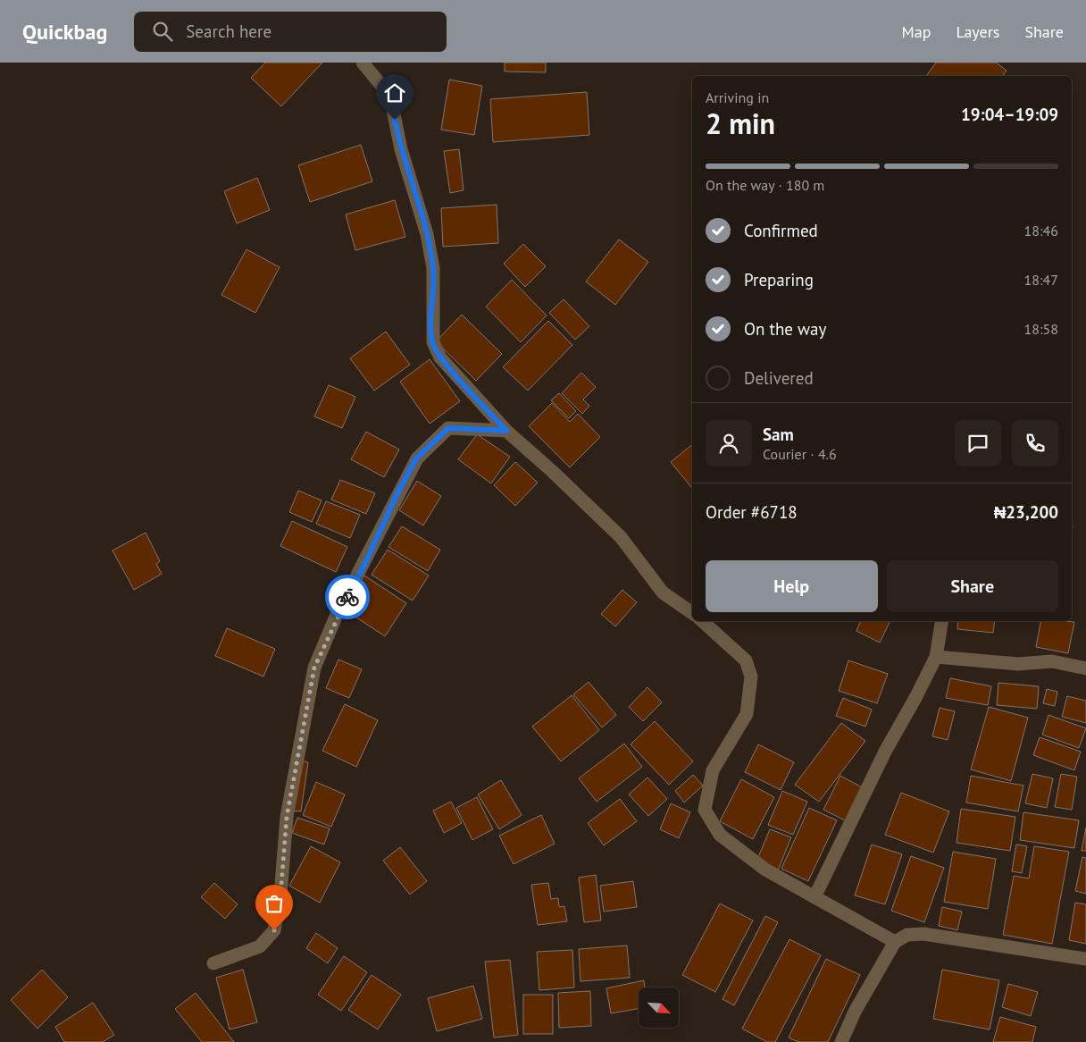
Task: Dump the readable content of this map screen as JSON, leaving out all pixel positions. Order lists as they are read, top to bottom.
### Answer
{
  "north": "bottom right",
  "page": {
    "header": "Quickbag",
    "search": "Search here",
    "nav": ["Map", "Layers", "Share"],
    "heading": ["2 min", "Arriving in", "19:04–19:09"],
    "panel": [
      "Sam",
      "Courier · 4.6",
      "Order #6718",
      "₦23,200"
    ],
    "bar": "On the way · 180 m",
    "list": [
      ["Confirmed", "18:46"],
      ["Preparing", "18:47"],
      ["On the way", "18:58"],
      "Delivered"
    ],
    "buttons": ["Help", "Share"]
  }
}
